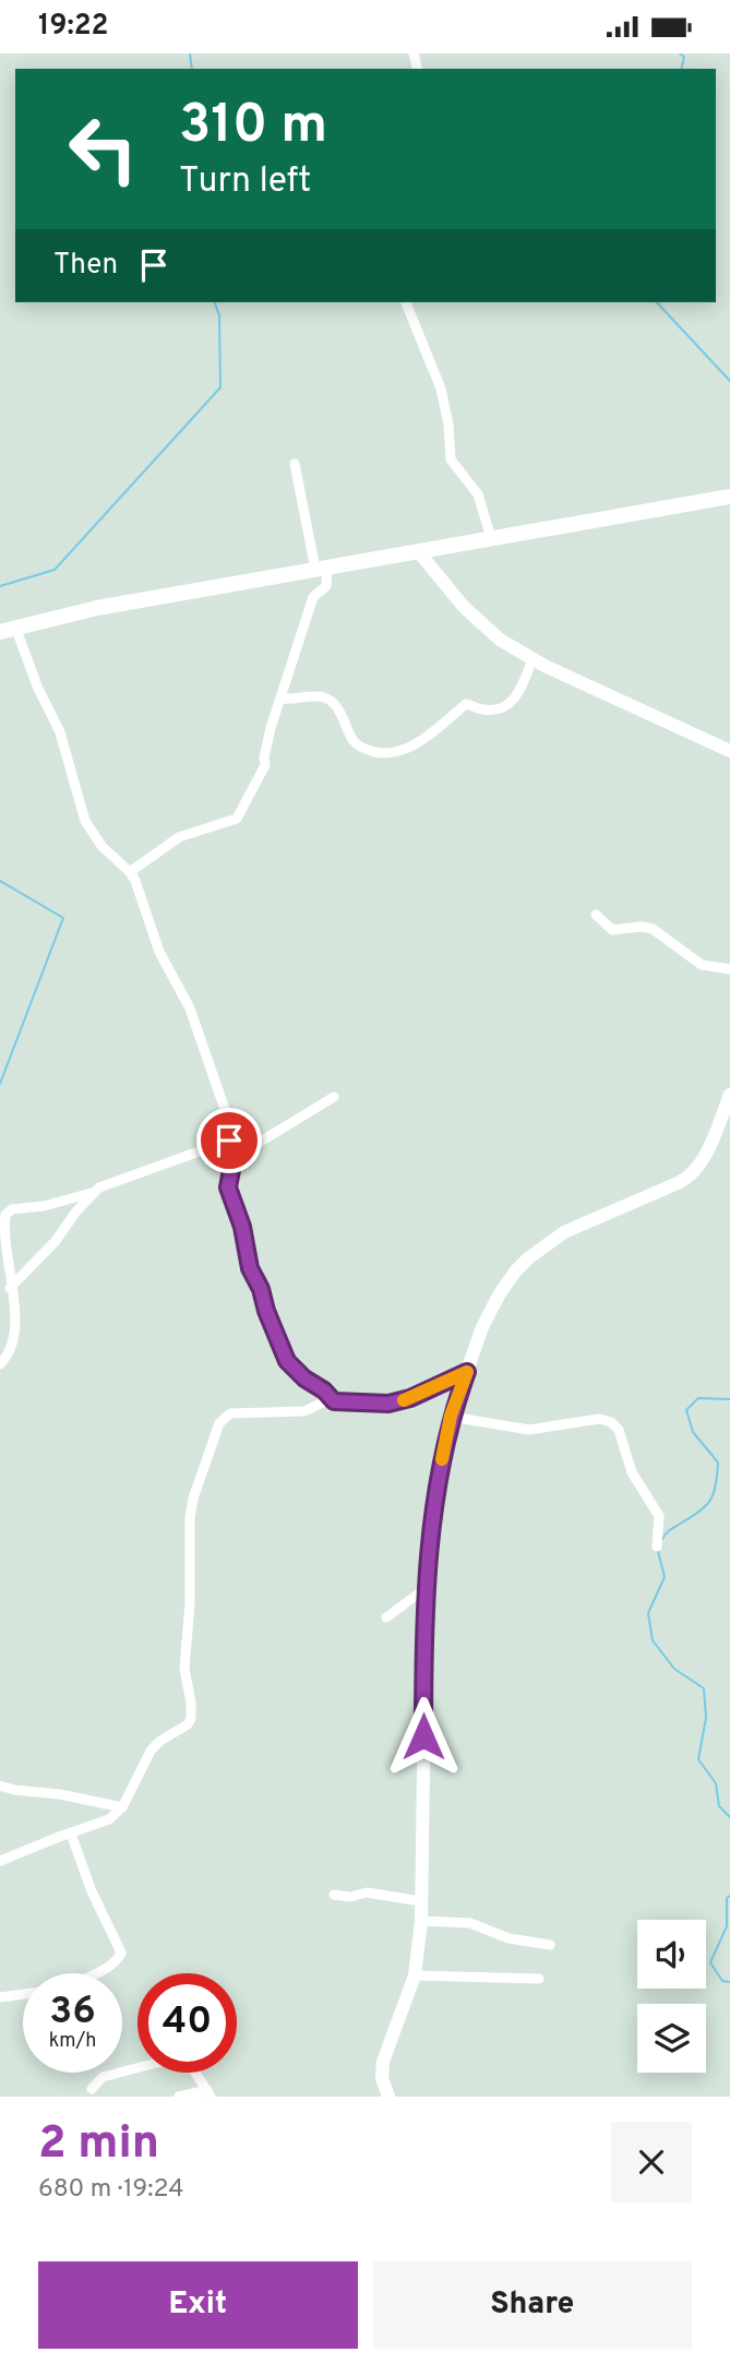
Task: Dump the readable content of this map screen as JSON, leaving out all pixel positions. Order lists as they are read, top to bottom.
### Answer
{
  "page": {
    "status": "19:22",
    "turn": ["310 m", "Turn left"],
    "then": "Then",
    "speed": "36 km/h",
    "limit": "40",
    "heading": ["2 min", "680 m · 19:24"],
    "buttons": ["Exit", "Share"]
  }
}
